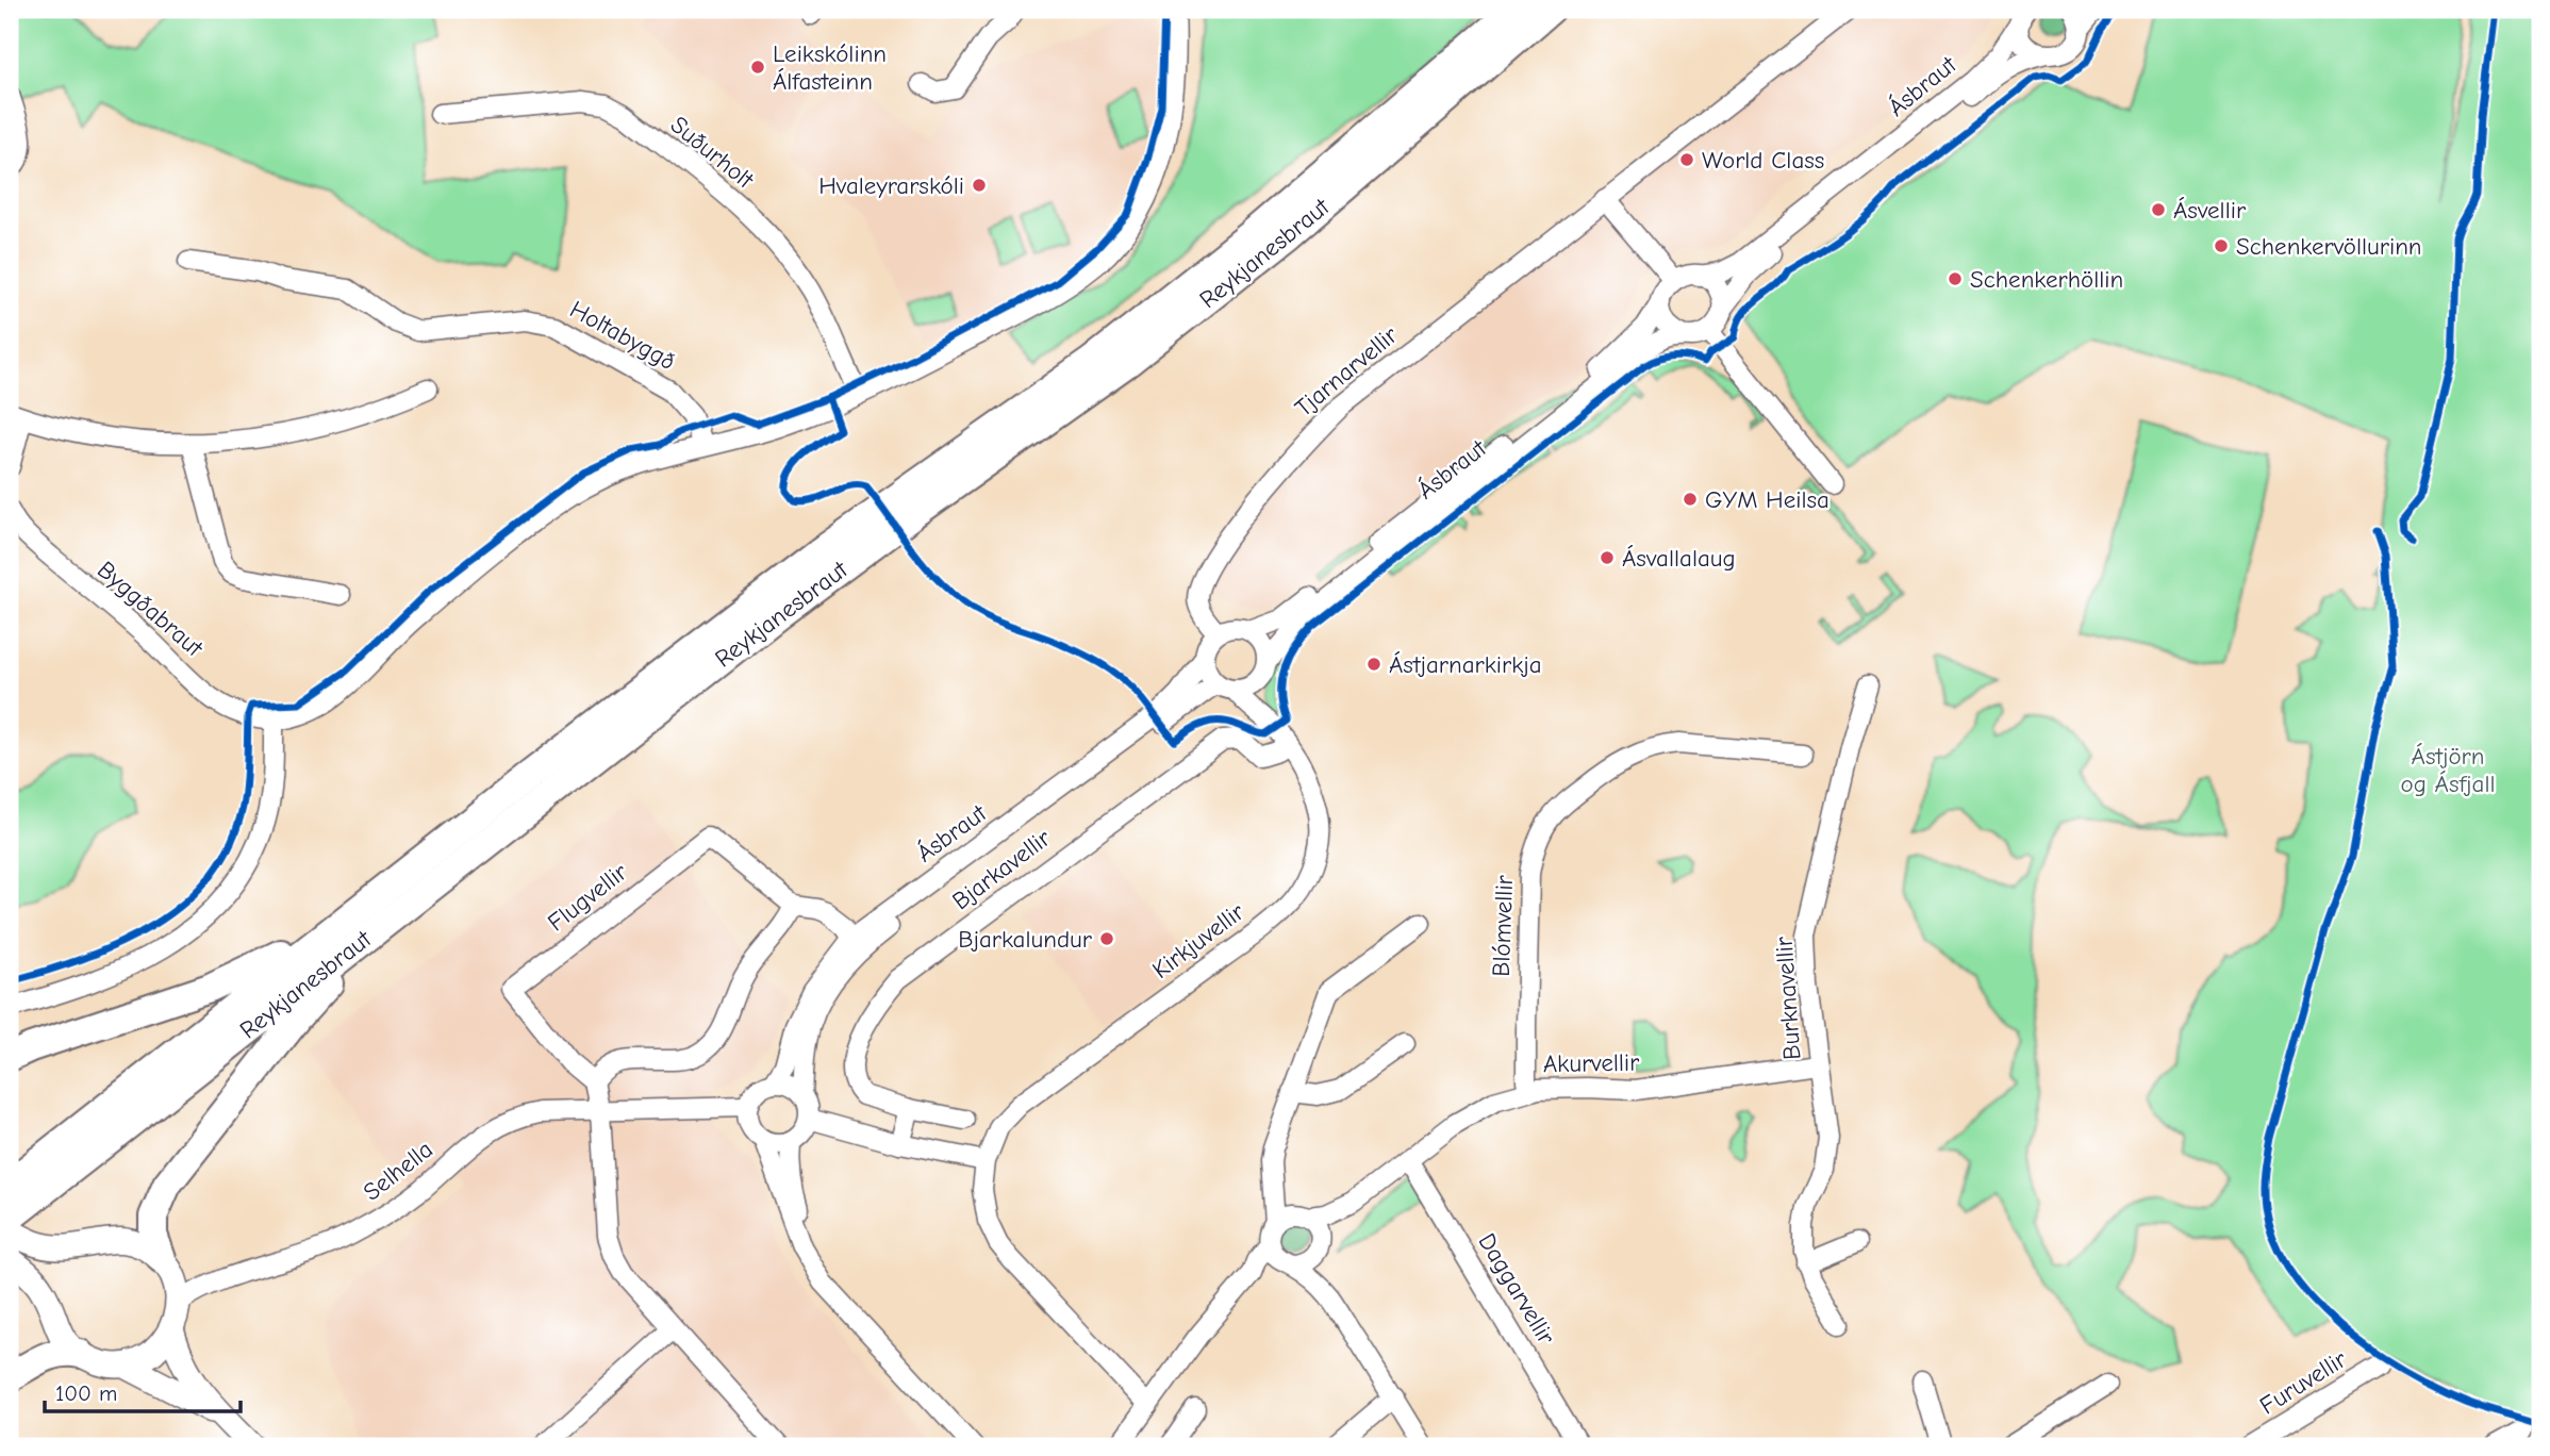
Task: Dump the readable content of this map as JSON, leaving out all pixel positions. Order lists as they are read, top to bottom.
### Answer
{
  "streets": {
    "highway": ["Reykjanesbraut"],
    "street": [
      "Ásbraut",
      "Suðurholt",
      "Holtabyggð",
      "Tjarnarvellir",
      "Byggðabraut",
      "Bjarkavellir",
      "Flugvellir",
      "Blómvellir",
      "Kirkjuvellir",
      "Burknavellir",
      "Akurvellir",
      "Selhella",
      "Daggarvellir",
      "Furuvellir"
    ]
  },
  "crossings": [
    ["Ásbraut", "Tjarnarvellir"],
    ["Ásbraut", "Flugvellir"],
    ["Ásbraut", "Kirkjuvellir"],
    ["Ásbraut", "Selhella"],
    ["Tjarnarvellir", "Kirkjuvellir"],
    ["Bjarkavellir", "Kirkjuvellir"],
    ["Blómvellir", "Akurvellir"],
    ["Burknavellir", "Akurvellir"],
    ["Akurvellir", "Daggarvellir"]
  ],
  "parks": ["Ástjörn og Ásfjall"],
  "places": [
    "Leikskólinn Álfasteinn",
    "World Class",
    "Hvaleyrarskóli",
    "Ásvellir",
    "Schenkervöllurinn",
    "Schenkerhöllin",
    "GYM Heilsa",
    "Ásvallalaug",
    "Ástjarnarkirkja",
    "Bjarkalundur"
  ],
  "scale_bar": "100 m"
}
